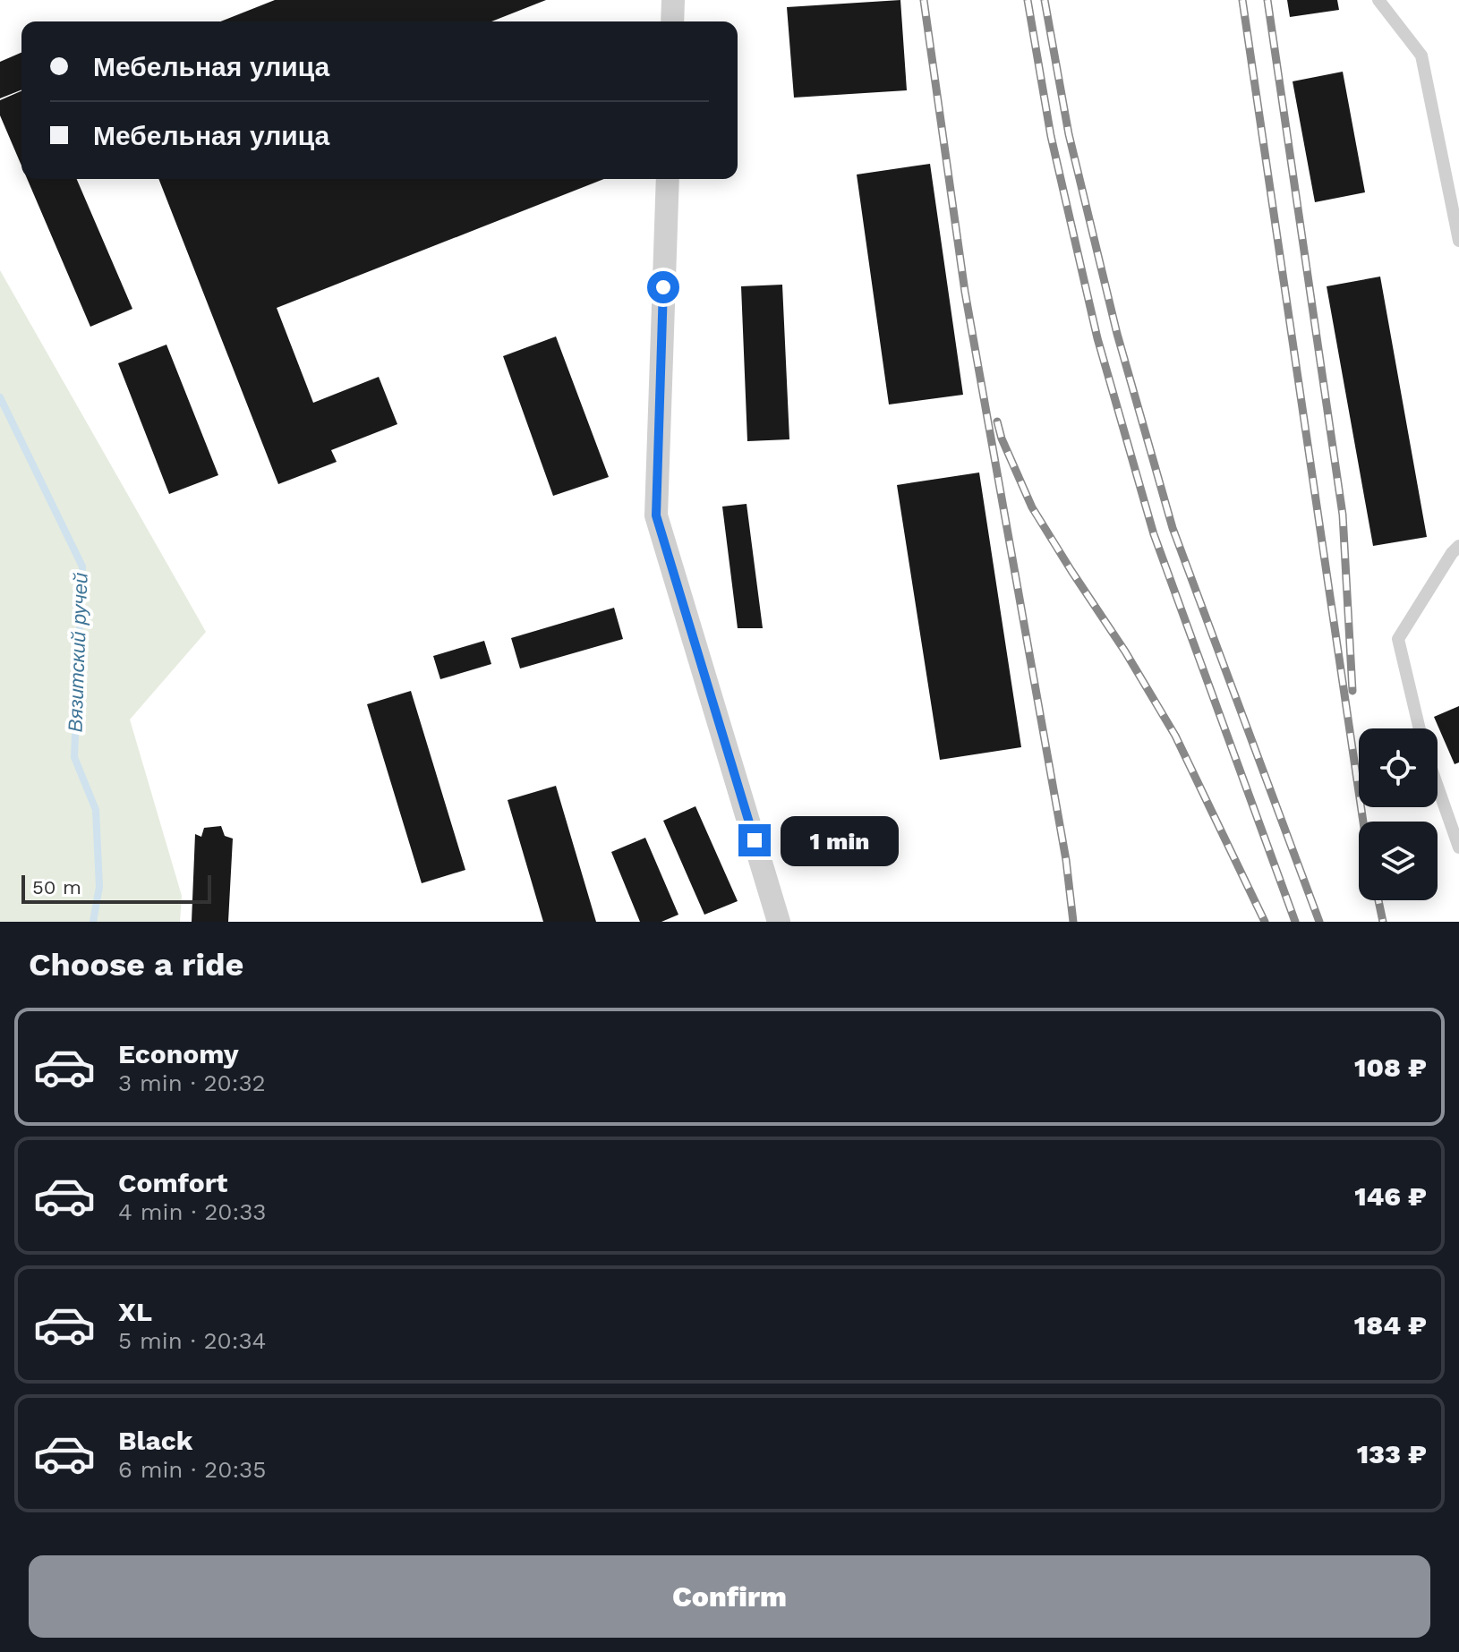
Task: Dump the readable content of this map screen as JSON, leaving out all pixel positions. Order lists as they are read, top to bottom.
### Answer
{
  "water": ["Вязитский ручей"],
  "scale_bar": "50 m",
  "page": {
    "banner": ["Мебельная улица", "Мебельная улица"],
    "bubble": "1 min",
    "scale": "50 m",
    "heading": "Choose a ride",
    "list": [
      {
        "name": "Economy",
        "note": "3 min · 20:32",
        "value": "108 ₽"
      },
      {
        "name": "Comfort",
        "note": "4 min · 20:33",
        "value": "146 ₽"
      },
      {
        "name": "XL",
        "note": "5 min · 20:34",
        "value": "184 ₽"
      },
      {
        "name": "Black",
        "note": "6 min · 20:35",
        "value": "133 ₽"
      }
    ],
    "buttons": "Confirm"
  }
}
